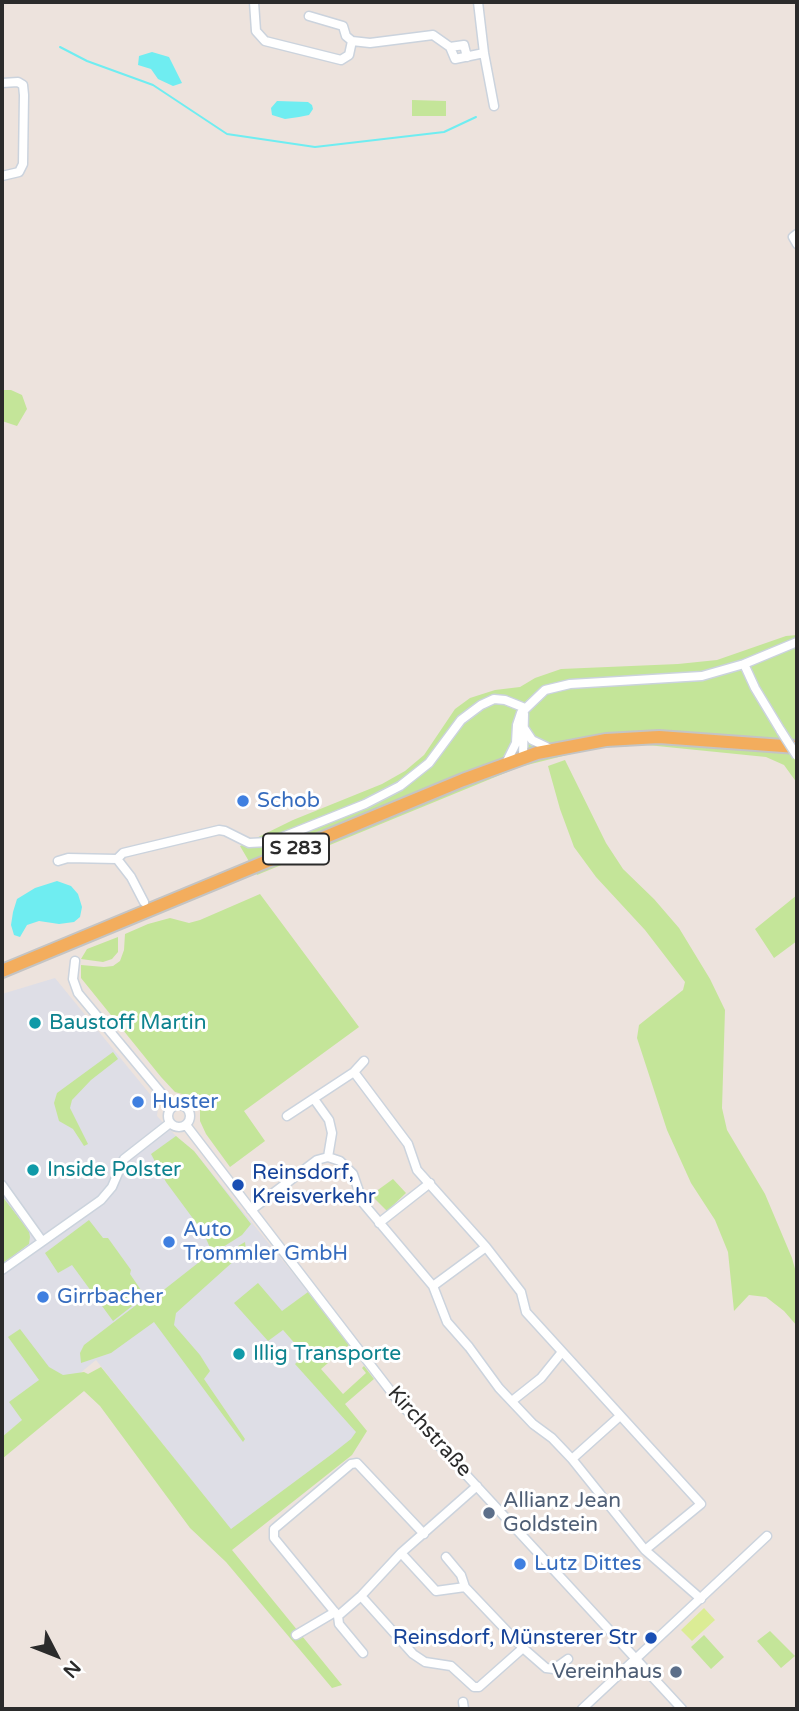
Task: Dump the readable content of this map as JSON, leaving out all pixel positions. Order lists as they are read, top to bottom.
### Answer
{
  "streets": {
    "main road": ["S 283"],
    "street": ["Kirchstraße"]
  },
  "places": [
    "Schob",
    "Baustoff Martin",
    "Huster",
    "Inside Polster",
    "Reinsdorf, Kreisverkehr",
    "Auto Trommler GmbH",
    "Girrbacher",
    "Illig Transporte",
    "Allianz Jean Goldstein",
    "Lutz Dittes",
    "Reinsdorf, Münsterer Str",
    "Vereinhaus"
  ],
  "north": "bottom right"
}
